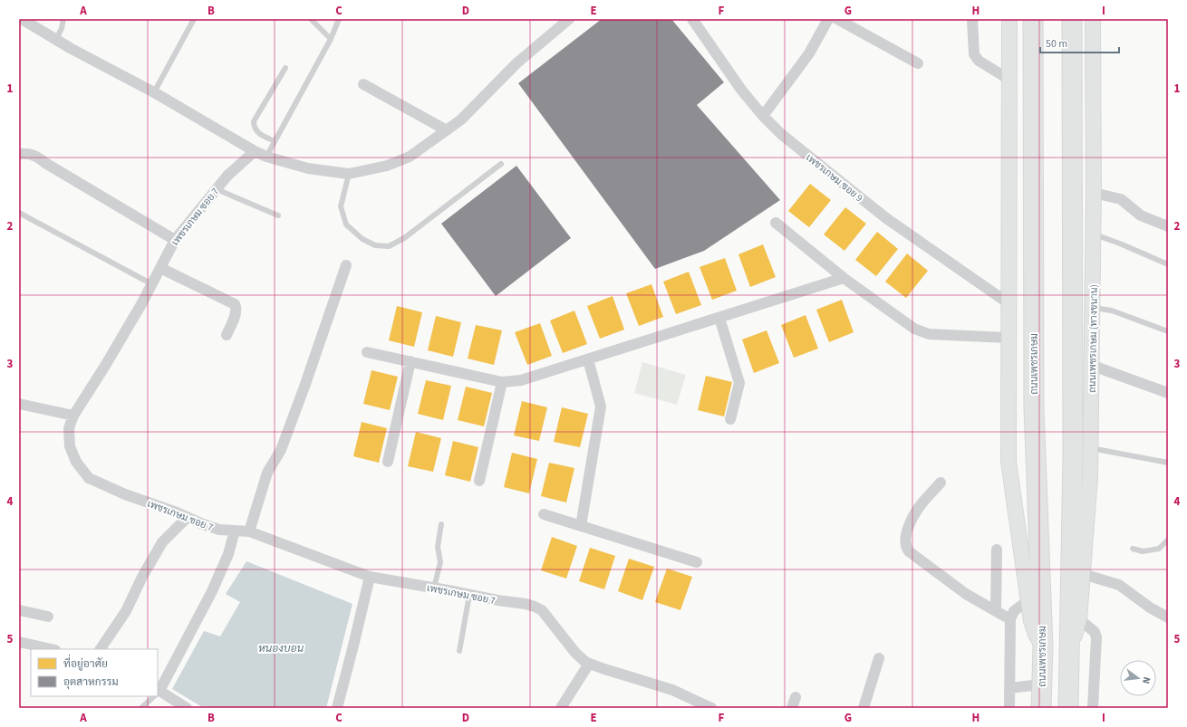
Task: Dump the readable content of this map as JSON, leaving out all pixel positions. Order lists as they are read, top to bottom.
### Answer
{
  "streets": {
    "highway": ["ถนนเพชรเกษม"],
    "main road": ["ถนนเพชรเกษม (ทางขนาน)"],
    "street": ["เพชรเกษม ซอย 9", "เพชรเกษม ซอย 7"]
  },
  "water": ["หนองบอน"],
  "legend": ["ที่อยู่อาศัย", "อุตสาหกรรม"],
  "scale_bar": "50 m",
  "north": "right",
  "grid": {
    "columns": [
      "A",
      "B",
      "C",
      "D",
      "E",
      "F",
      "G",
      "H",
      "I"
    ],
    "rows": [
      "1",
      "2",
      "3",
      "4",
      "5"
    ]
  }
}
